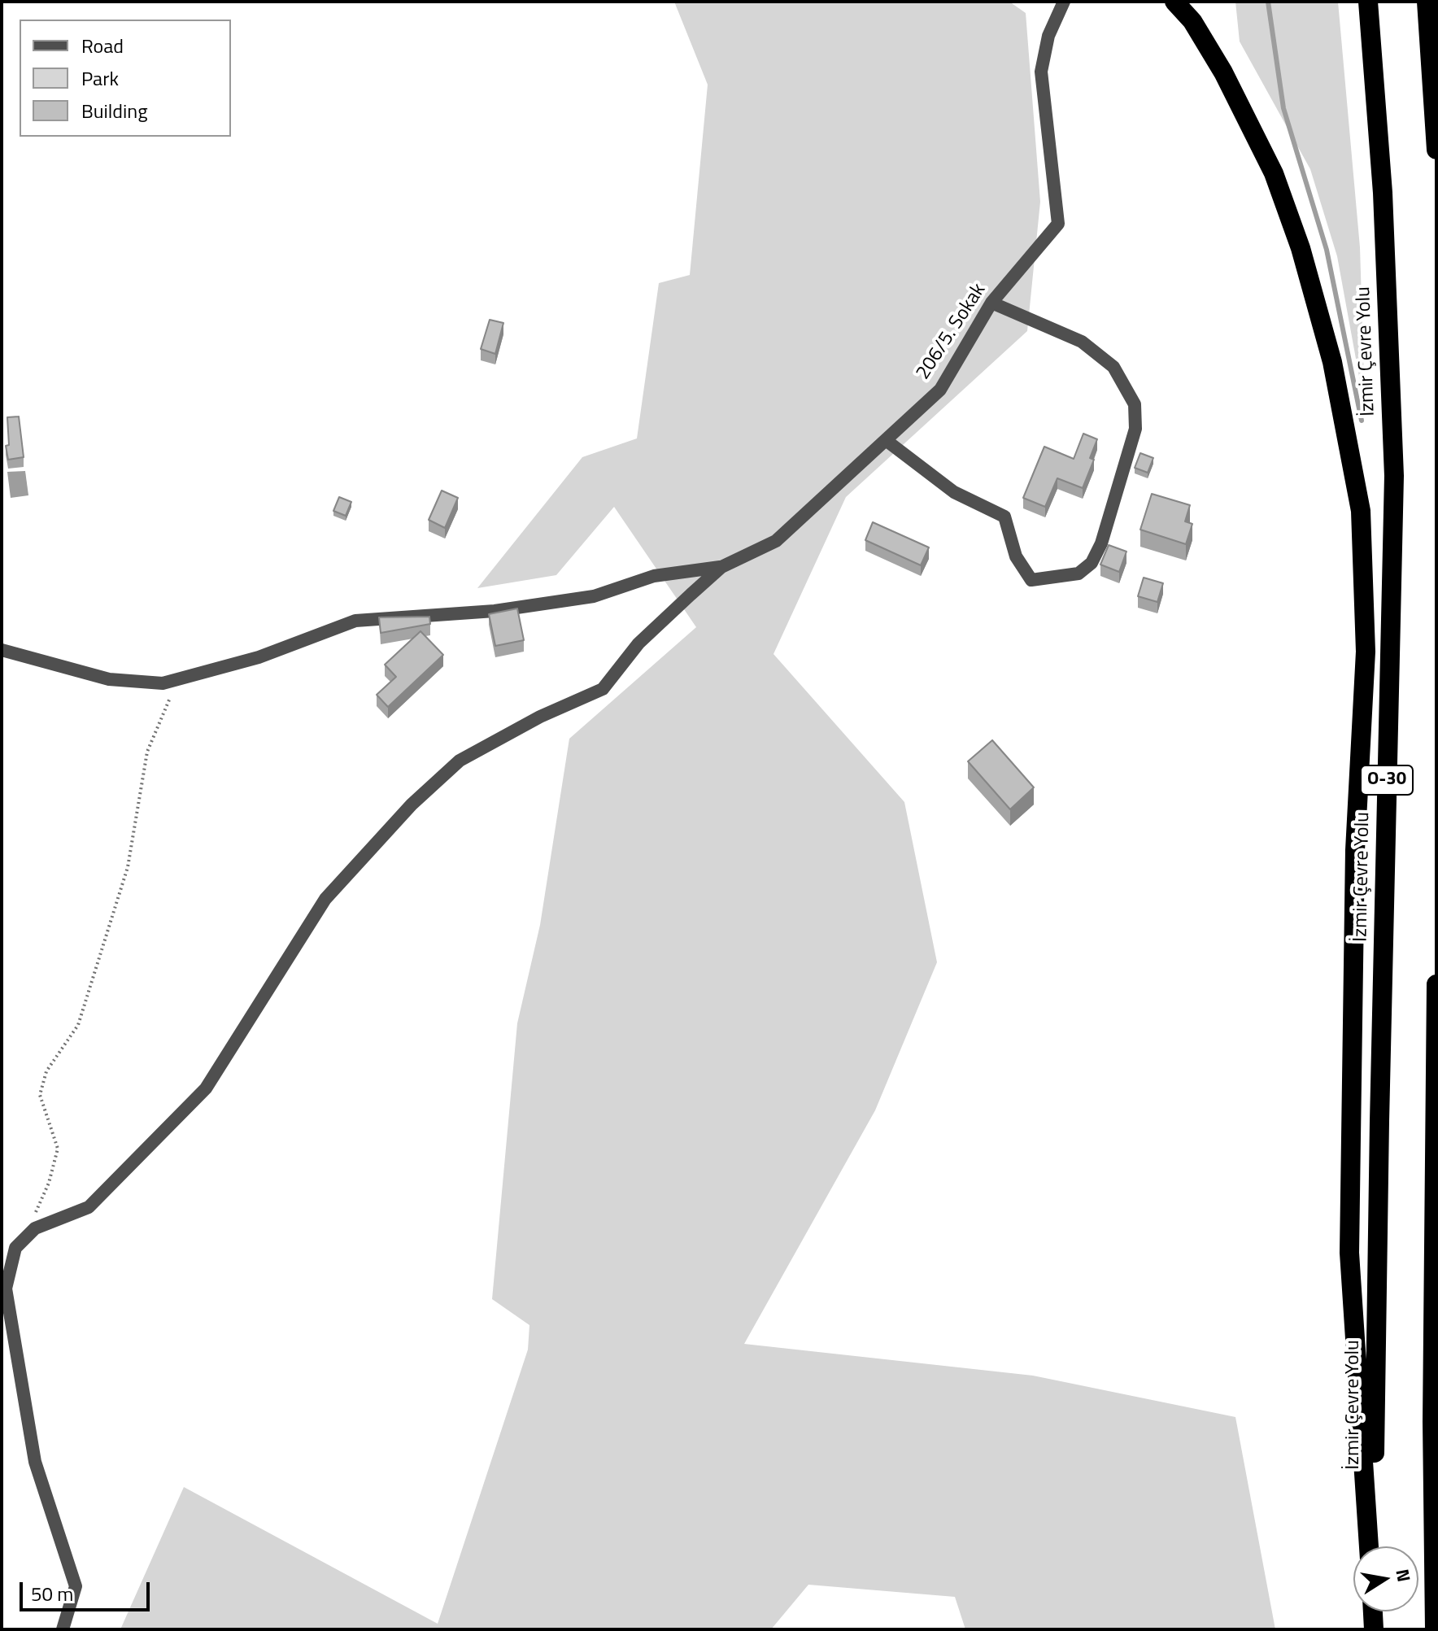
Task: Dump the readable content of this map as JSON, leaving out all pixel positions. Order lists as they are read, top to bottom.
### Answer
{
  "streets": {
    "highway": ["İzmir Çevre Yolu", "O-30"],
    "street": ["206/5. Sokak"]
  },
  "legend": ["Road", "Park", "Building"],
  "scale_bar": "50 m",
  "north": "right"
}
